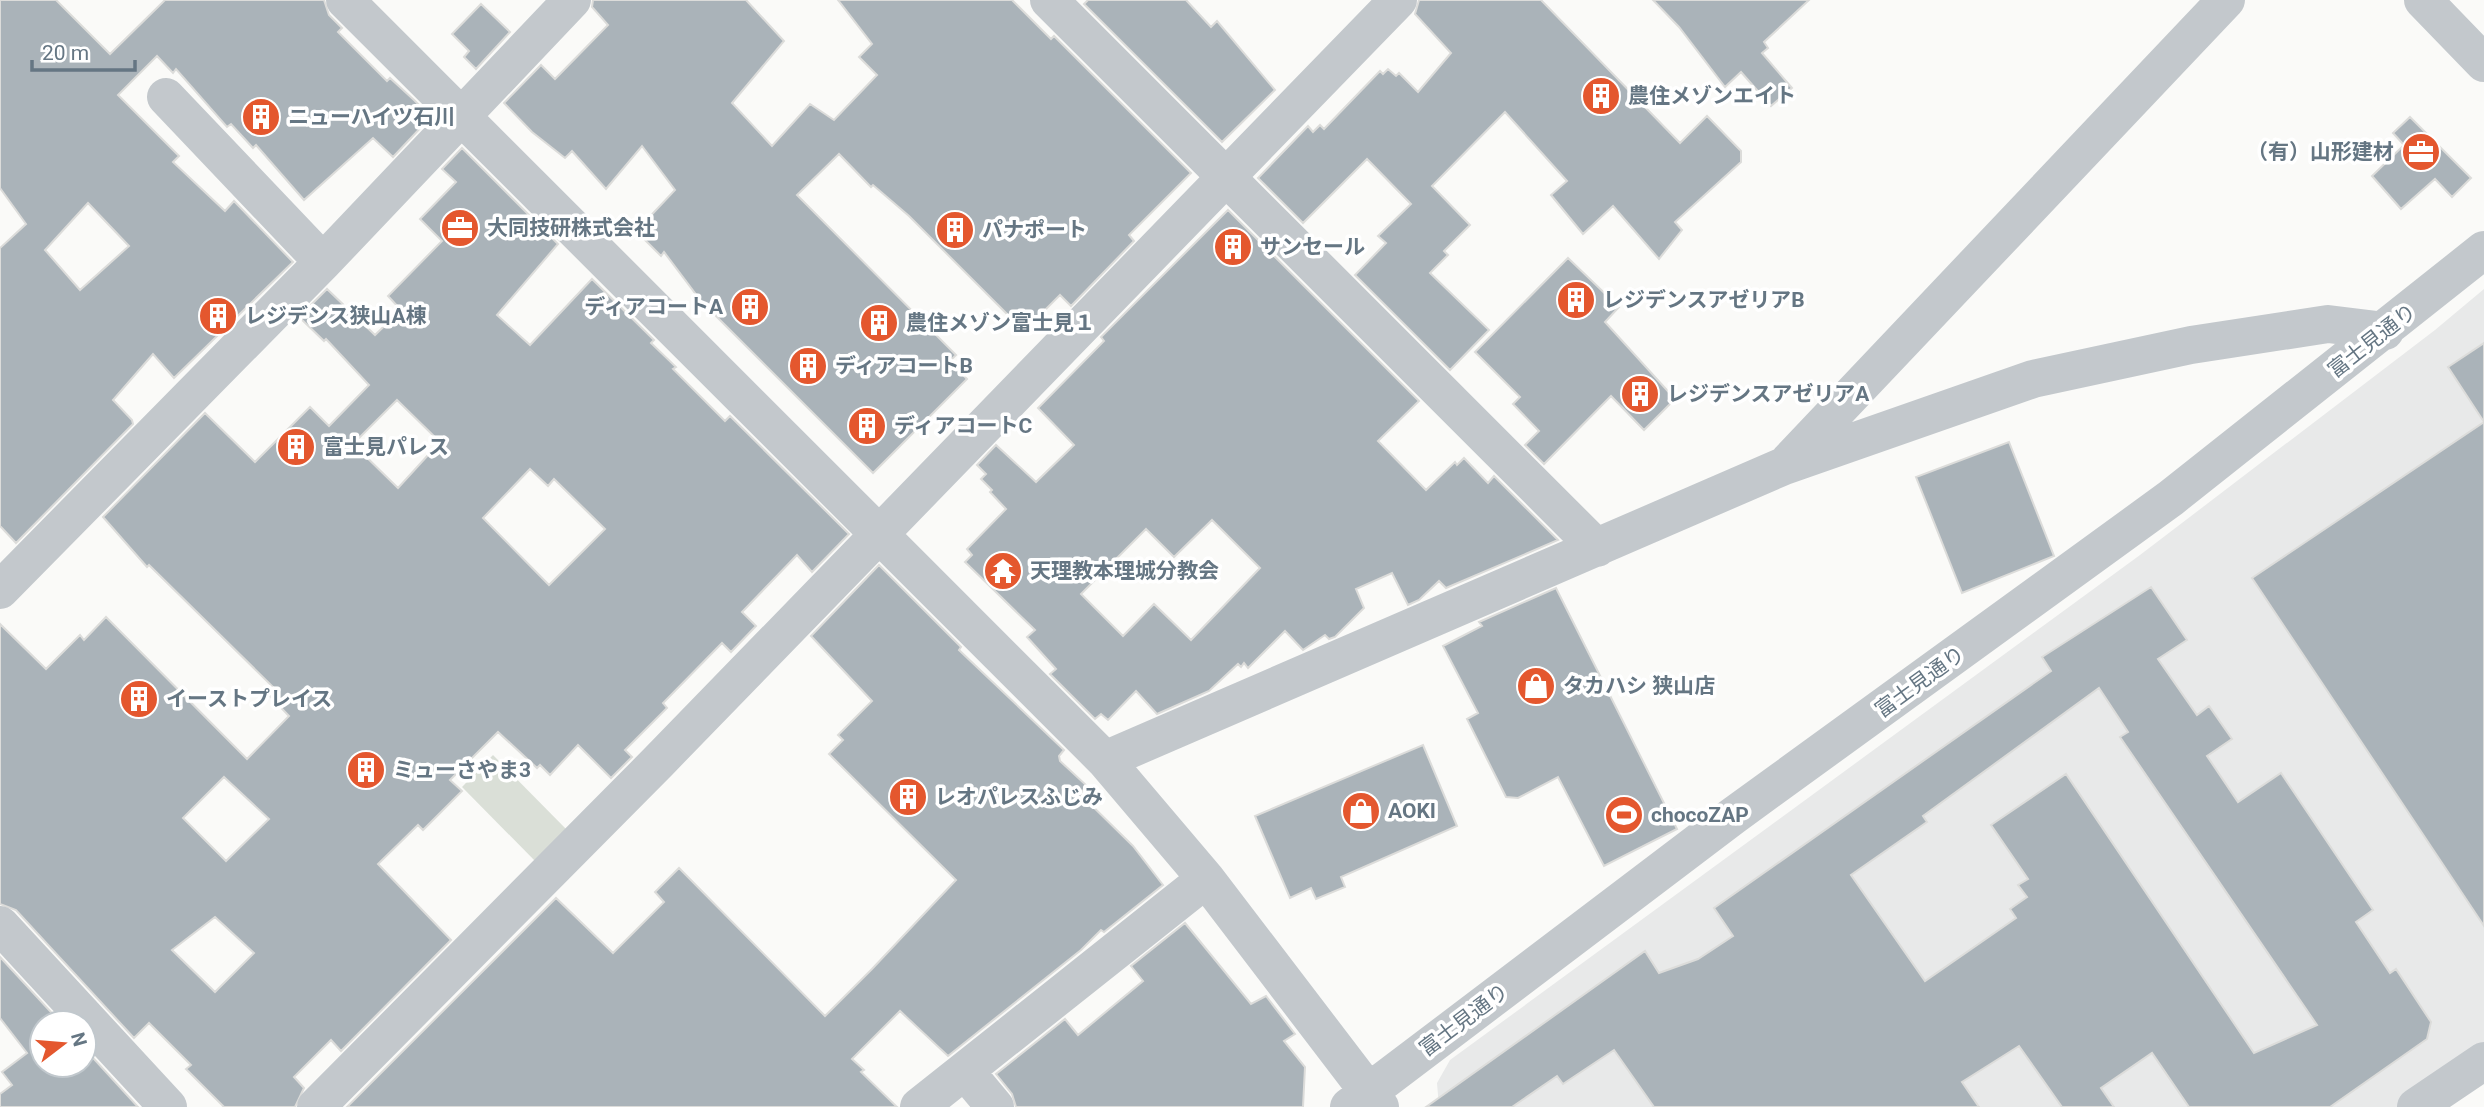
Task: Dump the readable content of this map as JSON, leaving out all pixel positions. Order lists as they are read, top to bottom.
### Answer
{
  "streets": {
    "street": ["富士見通り"]
  },
  "places": {
    "building": [
      "農住メゾンエイト",
      "ニューハイツ石川",
      "パナポート",
      "サンセール",
      "レジデンスアゼリアB",
      "ディアコートA",
      "レジデンス狭山A棟",
      "農住メゾン富士見１",
      "ディアコートB",
      "レジデンスアゼリアA",
      "ディアコートC",
      "富士見パレス",
      "イーストプレイス",
      "ミューさやま3",
      "レオパレスふじみ"
    ],
    "office": ["（有）山形建材", "大同技研株式会社"],
    "temple": ["天理教本理城分教会"],
    "shop": ["タカハシ 狭山店", "AOKI"],
    "sports": ["chocoZAP"]
  },
  "scale_bar": "20 m",
  "north": "right"
}
